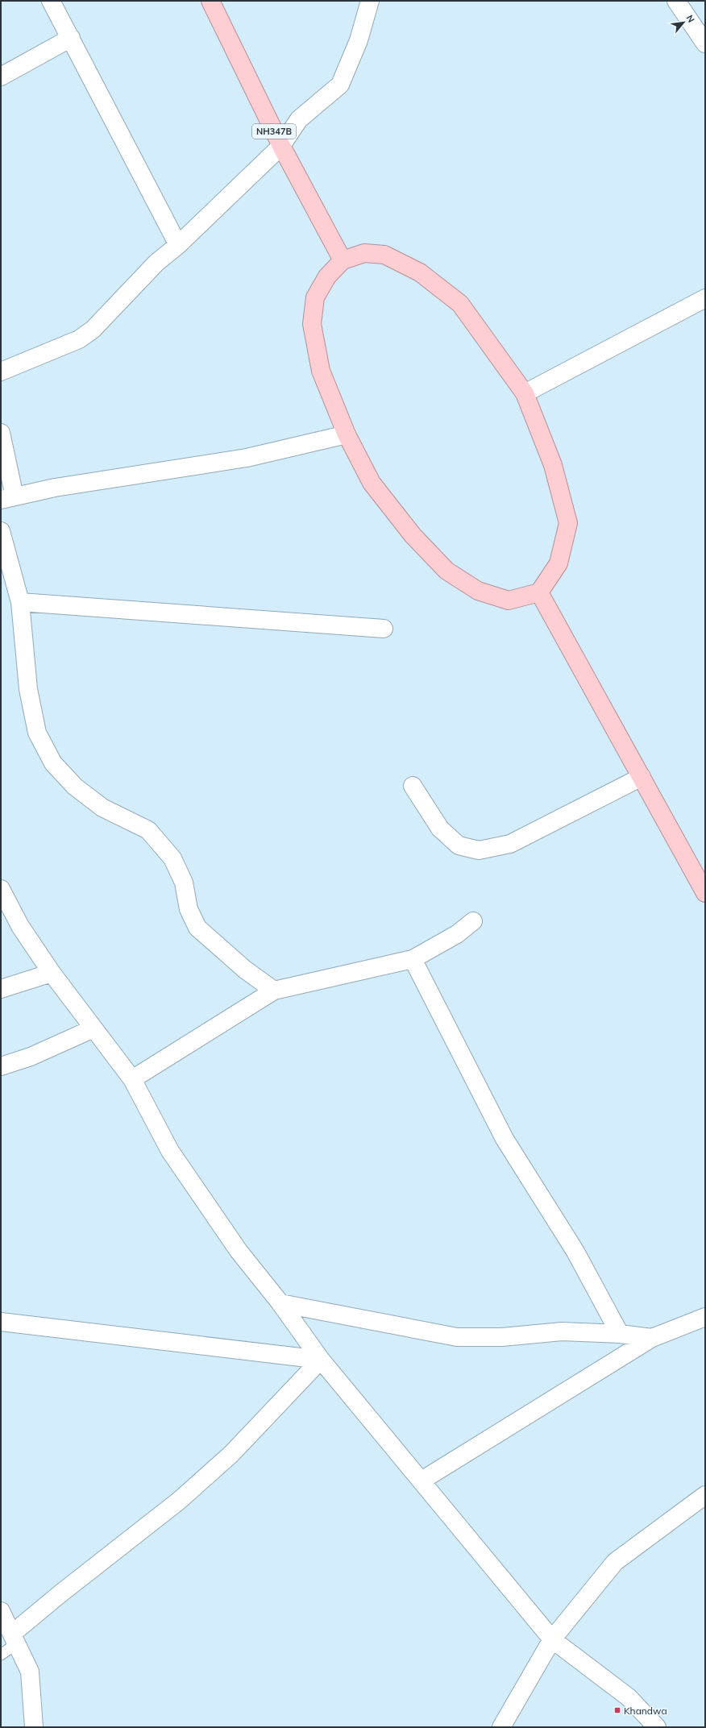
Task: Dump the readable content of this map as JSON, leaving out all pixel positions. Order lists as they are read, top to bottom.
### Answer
{
  "streets": {
    "highway": ["NH347B"]
  },
  "places": {
    "transit": ["Khandwa"]
  },
  "north": "top right"
}
